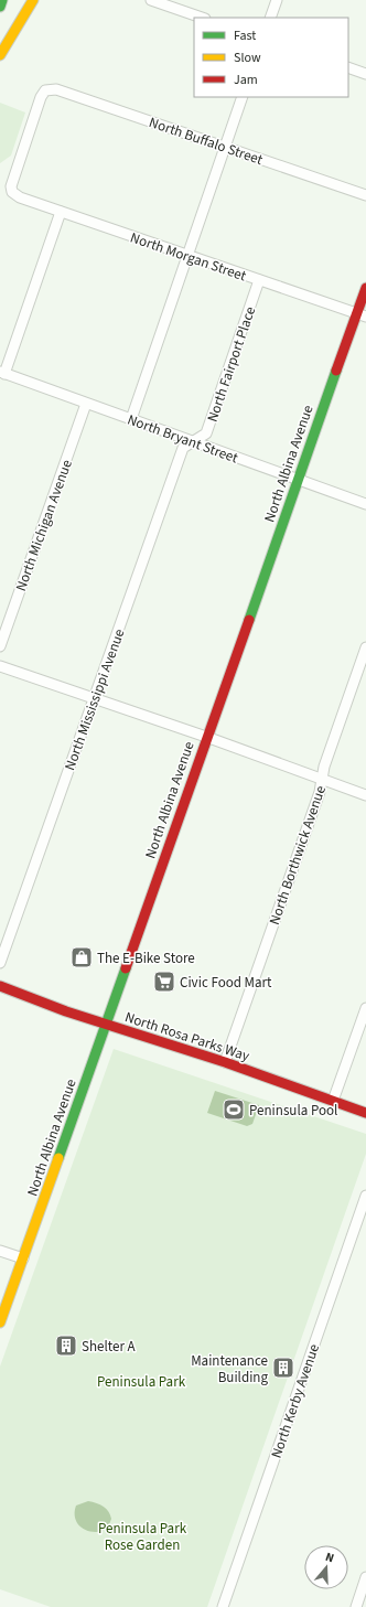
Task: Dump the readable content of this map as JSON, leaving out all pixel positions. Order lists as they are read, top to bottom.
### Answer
{
  "streets": {
    "main road": ["North Albina Avenue", "North Rosa Parks Way"],
    "street": [
      "North Buffalo Street",
      "North Morgan Street",
      "North Fairport Place",
      "North Bryant Street",
      "North Michigan Avenue",
      "North Mississippi Avenue",
      "North Borthwick Avenue",
      "North Kerby Avenue"
    ]
  },
  "crossings": [
    ["North Buffalo Street", "North Morgan Street"],
    ["North Morgan Street", "North Fairport Place"],
    ["North Morgan Street", "North Albina Avenue"],
    ["North Fairport Place", "North Bryant Street"],
    ["North Fairport Place", "North Mississippi Avenue"],
    ["North Bryant Street", "North Albina Avenue"],
    ["North Bryant Street", "North Michigan Avenue"],
    ["North Bryant Street", "North Mississippi Avenue"],
    ["North Albina Avenue", "North Rosa Parks Way"],
    ["North Borthwick Avenue", "North Rosa Parks Way"]
  ],
  "parks": ["Peninsula Park", "Peninsula Park Rose Garden"],
  "places": {
    "shop": ["The E-Bike Store"],
    "supermarket": ["Civic Food Mart"],
    "sports": ["Peninsula Pool"],
    "building": ["Shelter A", "Maintenance Building"]
  },
  "legend": ["Fast", "Slow", "Jam"],
  "north": "top"
}
